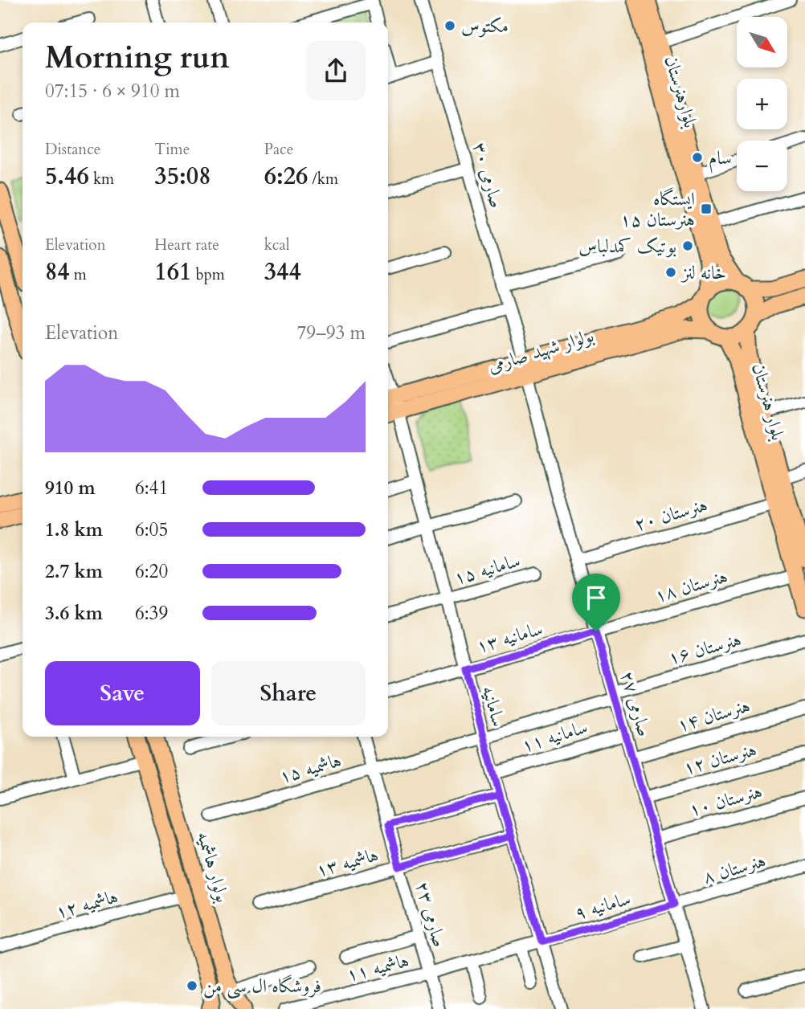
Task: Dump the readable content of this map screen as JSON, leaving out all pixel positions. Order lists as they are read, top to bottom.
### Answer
{
  "streets": {
    "main road": [
      "بلوارهنرستان",
      "بولوار شهید صارمی",
      "بلوار هنرستان",
      "بولوار هاشمیه"
    ],
    "street": [
      "صارمی ۳۰",
      "هنرستان ۲۰",
      "سامانیه ۱۵",
      "هنرستان ۱۸",
      "سامانیه ۱۳",
      "هنرستان ۱۶",
      "صارمی ۲۷",
      "سامانیه",
      "هنرستان ۱۴",
      "سامانیه ۱۱",
      "هنرستان ۱۲",
      "هاشمیه ۱۵",
      "هنرستان ۱۰",
      "هاشمیه ۱۳",
      "هنرستان ۸",
      "هاشمیه ۱۲",
      "سامانیه ۹",
      "صارمی ۲۳",
      "هاشمیه ۱۱"
    ]
  },
  "crossings": [
    ["بلوارهنرستان", "بولوار شهید صارمی"],
    ["بلوارهنرستان", "بلوار هنرستان"],
    ["صارمی ۳۰", "بولوار شهید صارمی"],
    ["بولوار شهید صارمی", "بلوار هنرستان"],
    ["بولوار شهید صارمی", "صارمی ۲۷"],
    ["بولوار شهید صارمی", "سامانیه"],
    ["بلوار هنرستان", "هنرستان ۲۰"],
    ["بلوار هنرستان", "هنرستان ۱۸"],
    ["هنرستان ۲۰", "صارمی ۲۷"],
    ["سامانیه ۱۵", "سامانیه"],
    ["هنرستان ۱۸", "سامانیه ۱۳"],
    ["هنرستان ۱۸", "صارمی ۲۷"],
    ["سامانیه ۱۳", "صارمی ۲۷"],
    ["سامانیه ۱۳", "سامانیه"],
    ["هنرستان ۱۶", "صارمی ۲۷"],
    ["هنرستان ۱۶", "سامانیه"],
    ["هنرستان ۱۶", "هاشمیه ۱۵"],
    ["صارمی ۲۷", "هنرستان ۱۴"],
    ["صارمی ۲۷", "سامانیه ۱۱"],
    ["صارمی ۲۷", "هنرستان ۱۲"],
    ["صارمی ۲۷", "هنرستان ۱۰"],
    ["صارمی ۲۷", "هنرستان ۸"],
    ["صارمی ۲۷", "سامانیه ۹"],
    ["سامانیه", "سامانیه ۱۱"],
    ["سامانیه", "هاشمیه ۱۵"],
    ["سامانیه", "هاشمیه ۱۳"],
    ["سامانیه", "سامانیه ۹"],
    ["سامانیه", "هاشمیه ۱۱"],
    ["هاشمیه ۱۵", "صارمی ۲۳"],
    ["هاشمیه ۱۳", "صارمی ۲۳"],
    ["بولوار هاشمیه", "هاشمیه ۱۲"],
    ["هنرستان ۸", "سامانیه ۹"],
    ["سامانیه ۹", "هاشمیه ۱۱"],
    ["صارمی ۲۳", "هاشمیه ۱۱"]
  ],
  "places": {
    "other": [
      "مکتوس",
      "سام",
      "بوتیک کمدلباس",
      "خانه لنز",
      "فروشگاه ال سی من"
    ],
    "transit": ["ایستگاه هنرستان ۱۵"]
  },
  "north": "bottom right",
  "page": {
    "map_buttons": ["+", "−"],
    "heading": ["Morning run", "07:15 · 6 × 910 m"],
    "stats": [
      ["Distance", "5.46 km"],
      ["Time", "35:08"],
      ["Pace", "6:26 /km"],
      ["Elevation", "84 m"],
      ["Heart rate", "161 bpm"],
      ["kcal", "344"]
    ],
    "chart": ["Elevation", "79–93 m"],
    "list": [
      {
        "name": "910 m",
        "note": "6:41"
      },
      {
        "name": "1.8 km",
        "note": "6:05"
      },
      {
        "name": "2.7 km",
        "note": "6:20"
      },
      {
        "name": "3.6 km",
        "note": "6:39"
      }
    ],
    "buttons": ["Save", "Share"]
  }
}
